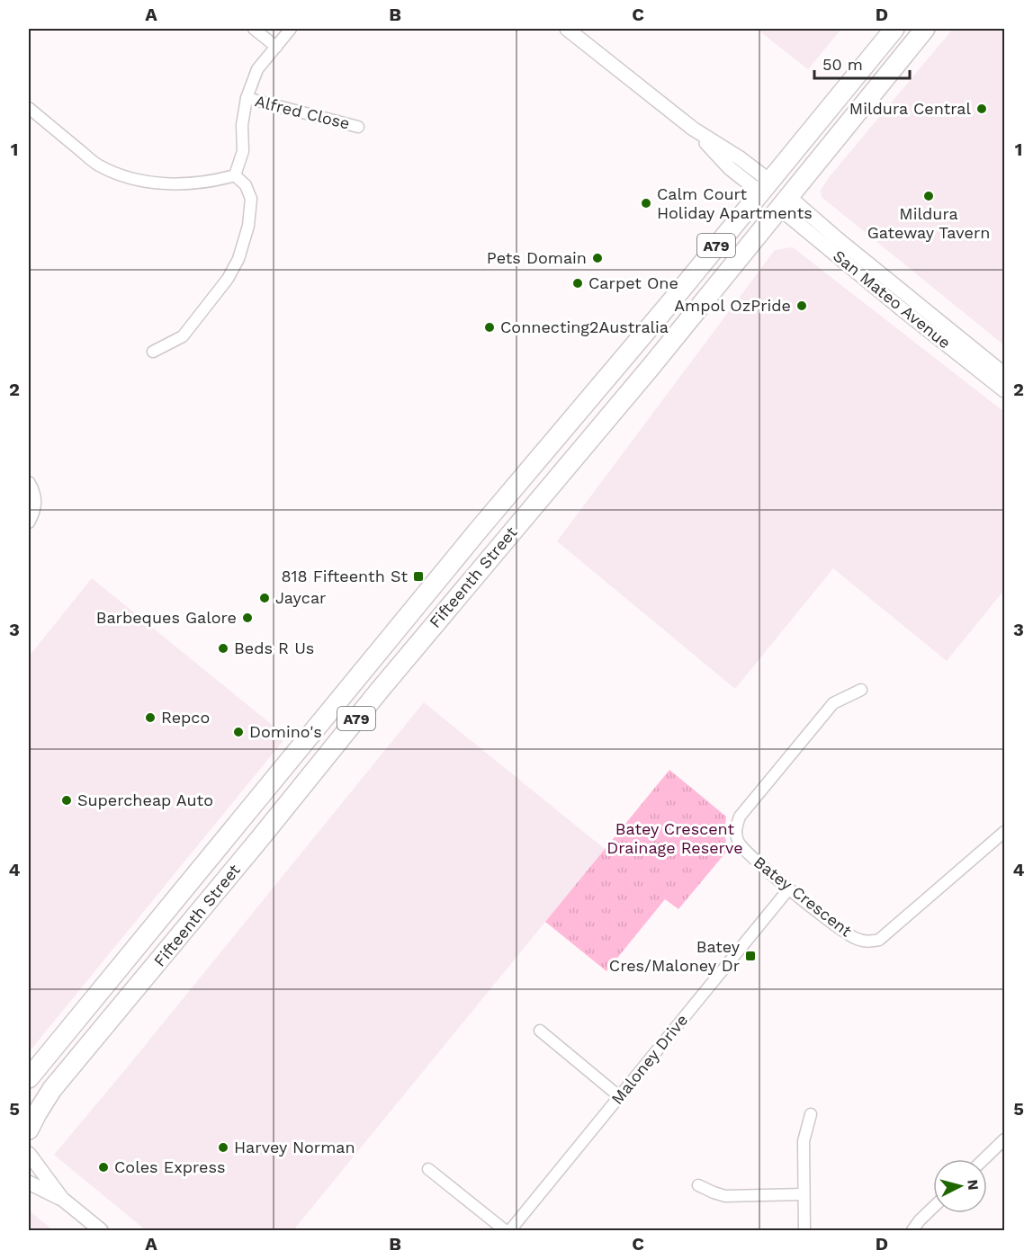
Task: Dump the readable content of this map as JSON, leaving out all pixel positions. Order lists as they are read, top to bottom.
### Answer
{
  "streets": {
    "highway": ["A79", "Fifteenth Street"],
    "street": [
      "Alfred Close",
      "San Mateo Avenue",
      "Batey Crescent",
      "Maloney Drive"
    ]
  },
  "crossings": [
    ["San Mateo Avenue", "Fifteenth Street"],
    ["Batey Crescent", "Maloney Drive"]
  ],
  "parks": ["Batey Crescent Drainage Reserve"],
  "places": {
    "other": [
      "Mildura Central",
      "Mildura Gateway Tavern",
      "Calm Court Holiday Apartments",
      "Pets Domain",
      "Carpet One",
      "Ampol OzPride",
      "Connecting2Australia",
      "Jaycar",
      "Barbeques Galore",
      "Beds R Us",
      "Repco",
      "Domino's",
      "Supercheap Auto",
      "Harvey Norman",
      "Coles Express"
    ],
    "transit": ["818 Fifteenth St", "Batey Cres/Maloney Dr"]
  },
  "scale_bar": "50 m",
  "north": "right",
  "grid": {
    "columns": [
      "A",
      "B",
      "C",
      "D"
    ],
    "rows": [
      "1",
      "2",
      "3",
      "4",
      "5"
    ]
  }
}
